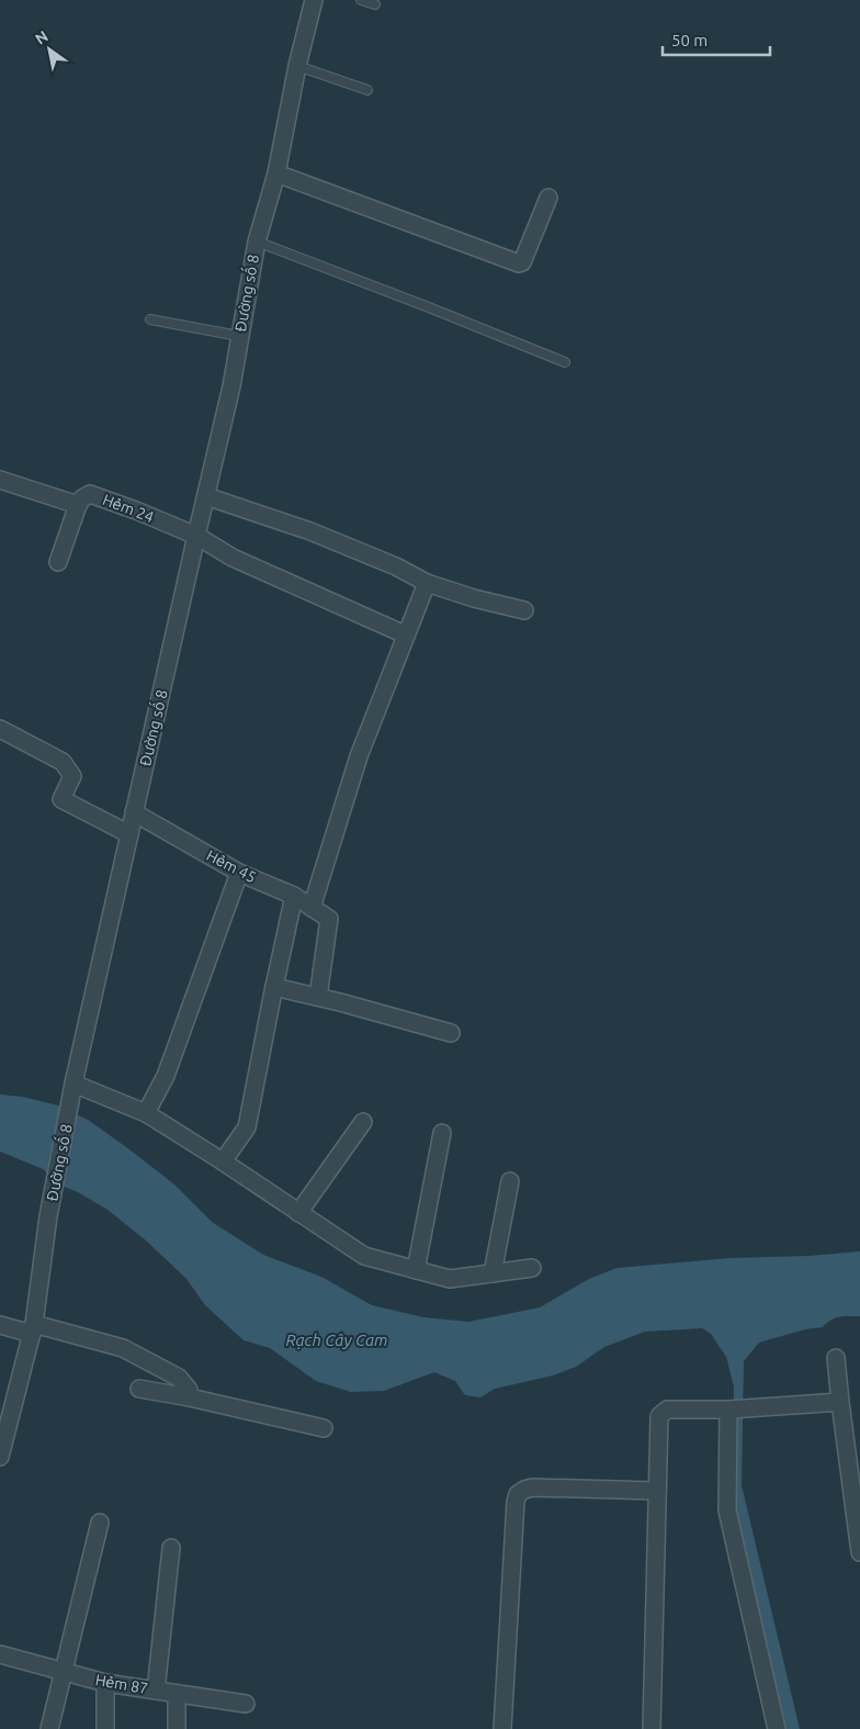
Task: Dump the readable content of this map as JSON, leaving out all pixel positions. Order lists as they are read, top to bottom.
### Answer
{
  "streets": {
    "street": [
      "Đường số 8",
      "Hẻm 24",
      "Hẻm 45",
      "Hẻm 87"
    ]
  },
  "crossings": [
    ["Đường số 8", "Hẻm 24"],
    ["Đường số 8", "Hẻm 45"]
  ],
  "water": ["Rạch Cây Cam"],
  "scale_bar": "50 m",
  "north": "top left"
}
